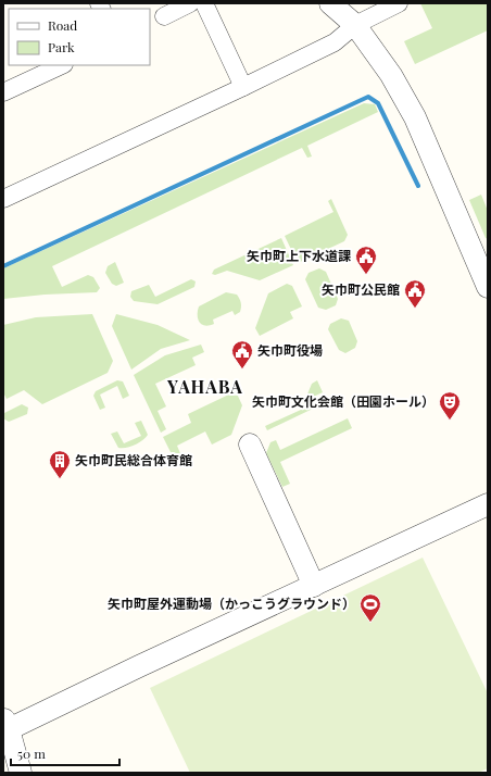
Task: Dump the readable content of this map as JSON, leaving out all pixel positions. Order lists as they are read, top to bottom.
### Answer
{
  "districts": ["YAHABA"],
  "places": {
    "public building": ["矢巾町上下水道課", "矢巾町公民館", "矢巾町役場"],
    "theatre": ["矢巾町文化会館（田園ホール）"],
    "building": ["矢巾町民総合体育館"],
    "sports": ["矢巾町屋外運動場（かっこうグラウンド）"]
  },
  "legend": ["Road", "Park"],
  "scale_bar": "50 m"
}
